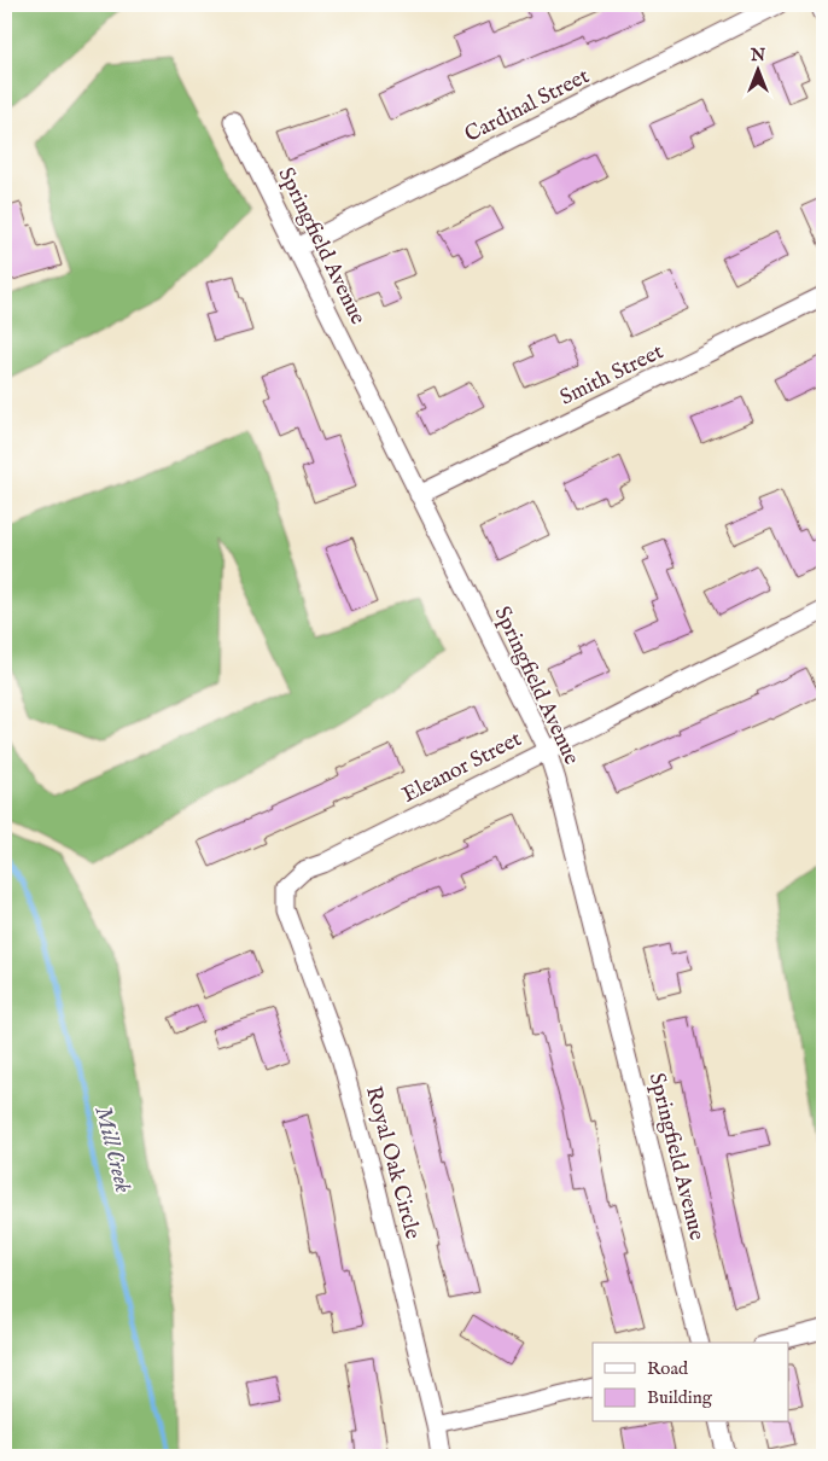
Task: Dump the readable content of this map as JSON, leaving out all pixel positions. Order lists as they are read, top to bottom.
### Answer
{
  "streets": {
    "street": [
      "Cardinal Street",
      "Springfield Avenue",
      "Smith Street",
      "Eleanor Street",
      "Royal Oak Circle"
    ]
  },
  "crossings": [
    ["Cardinal Street", "Springfield Avenue"],
    ["Springfield Avenue", "Smith Street"],
    ["Springfield Avenue", "Eleanor Street"],
    ["Eleanor Street", "Royal Oak Circle"]
  ],
  "water": ["Mill Creek"],
  "legend": ["Road", "Building"],
  "north": "top"
}
